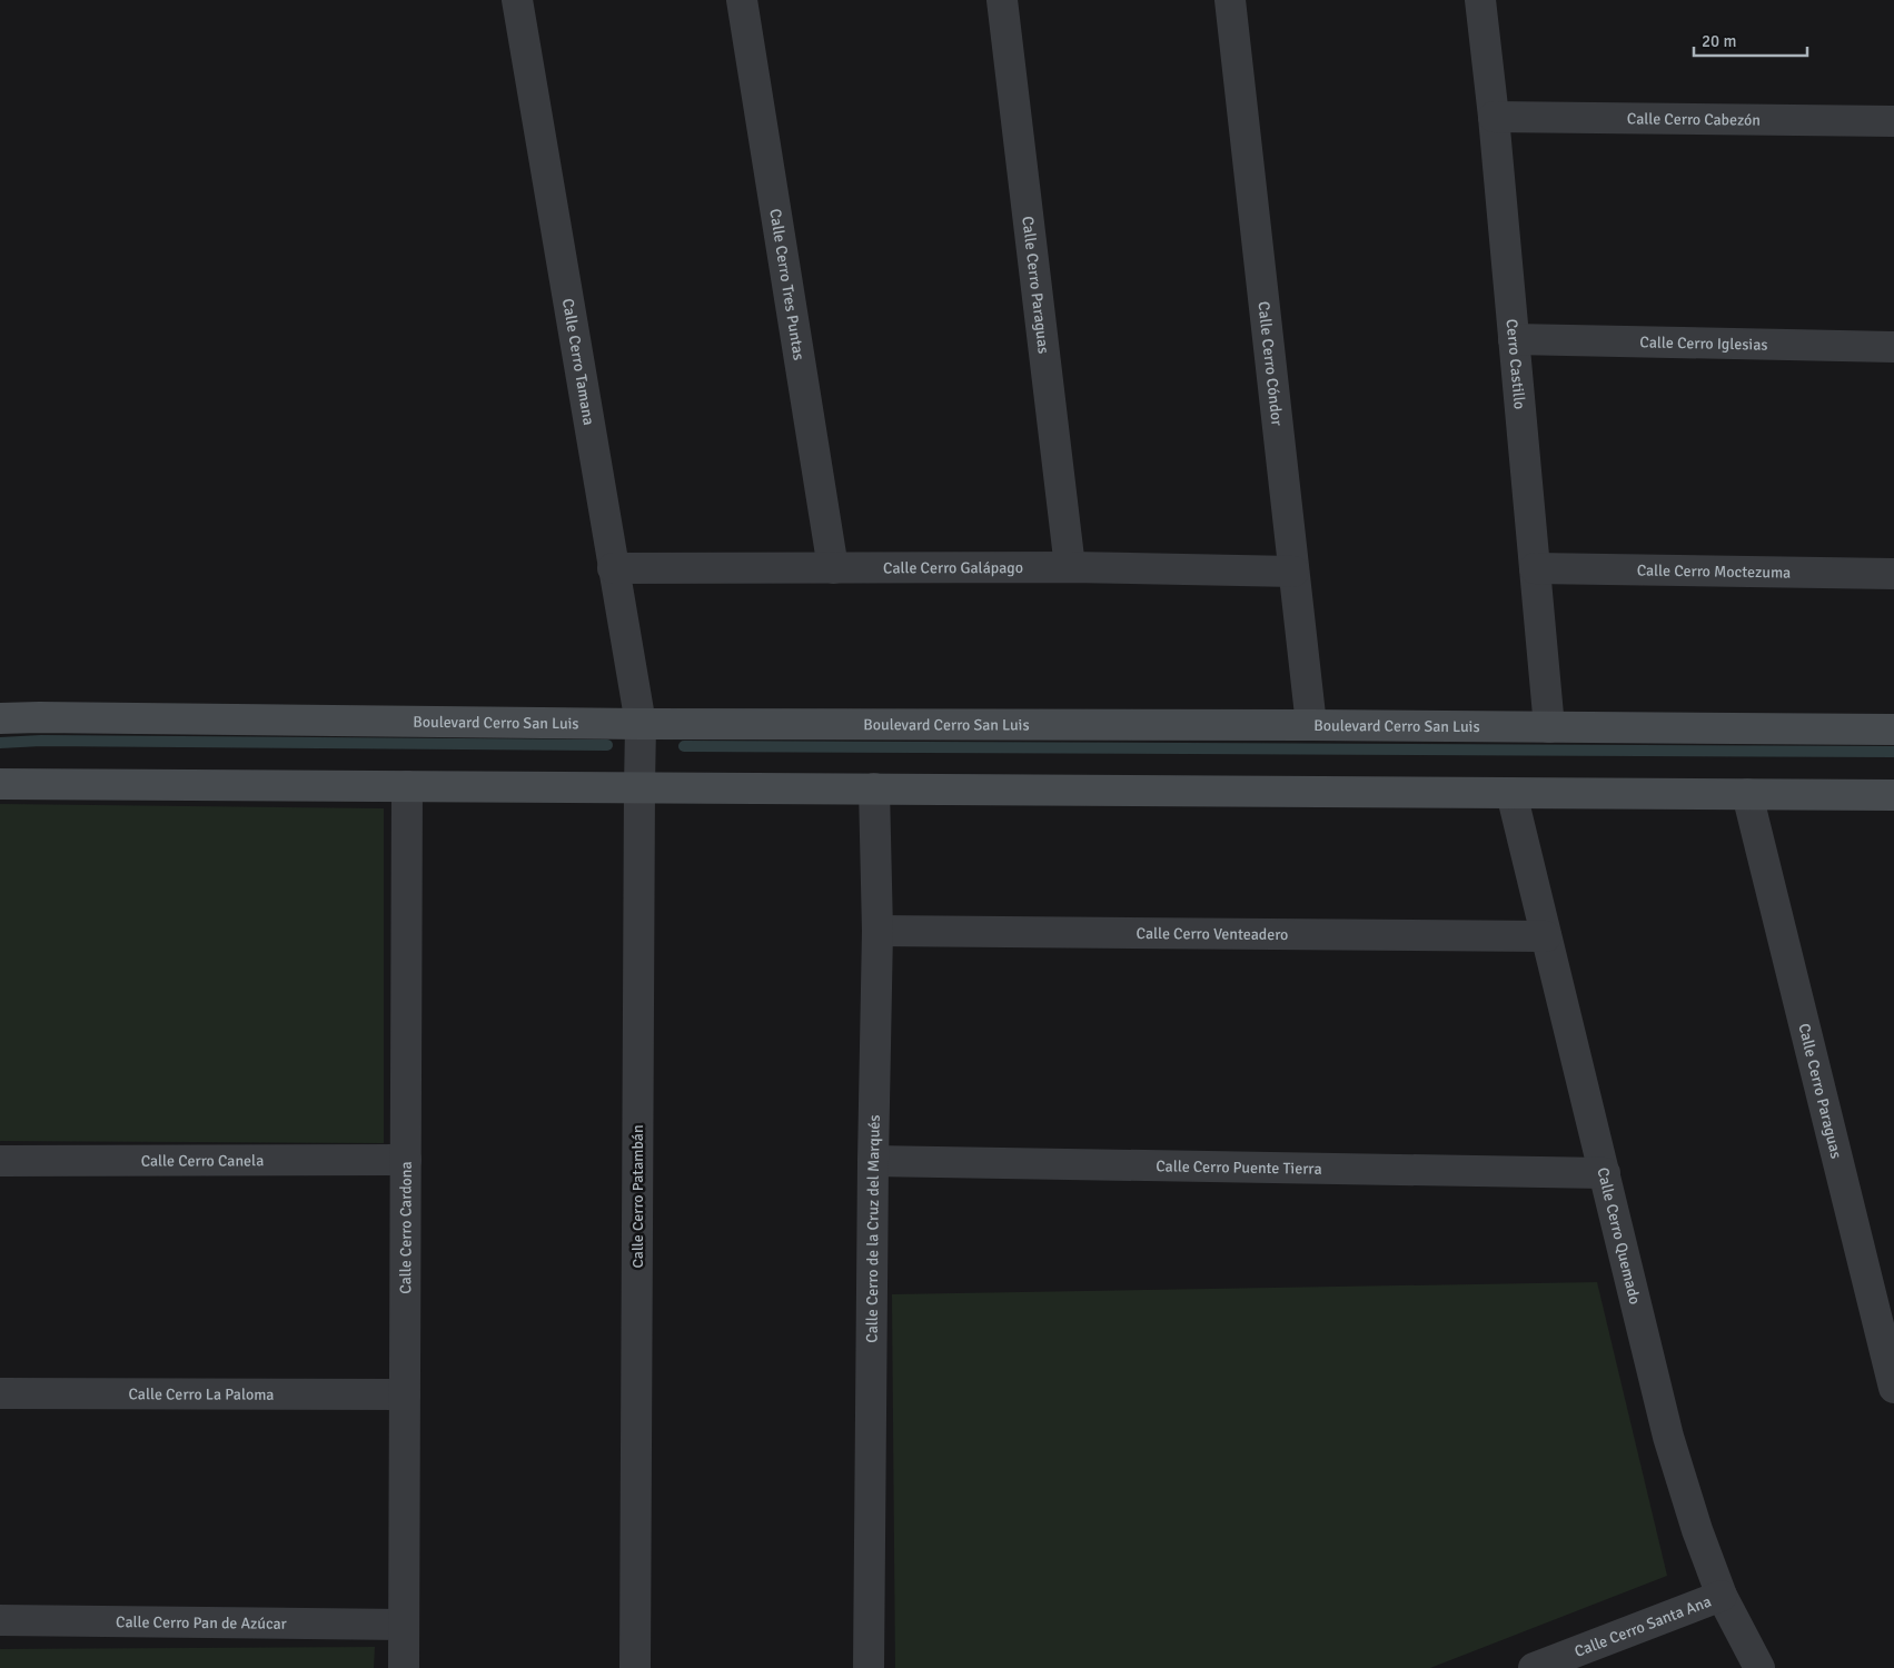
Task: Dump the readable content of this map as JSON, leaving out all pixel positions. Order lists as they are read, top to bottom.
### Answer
{
  "streets": {
    "street": [
      "Calle Cerro Cabezón",
      "Calle Cerro Paraguas",
      "Calle Cerro Tres Puntas",
      "Calle Cerro Iglesias",
      "Calle Cerro Tamana",
      "Calle Cerro Cóndor",
      "Cerro Castillo",
      "Calle Cerro Galápago",
      "Calle Cerro Moctezuma",
      "Boulevard Cerro San Luis",
      "Calle Cerro Venteadero",
      "Calle Cerro Canela",
      "Calle Cerro Puente Tierra",
      "Calle Cerro Patambán",
      "Calle Cerro Cardona",
      "Calle Cerro de la Cruz del Marqués",
      "Calle Cerro Quemado",
      "Calle Cerro La Paloma",
      "Calle Cerro Pan de Azúcar",
      "Calle Cerro Santa Ana"
    ]
  },
  "crossings": [
    ["Calle Cerro Cabezón", "Cerro Castillo"],
    ["Calle Cerro Paraguas", "Calle Cerro Galápago"],
    ["Calle Cerro Tres Puntas", "Calle Cerro Galápago"],
    ["Calle Cerro Iglesias", "Cerro Castillo"],
    ["Calle Cerro Tamana", "Calle Cerro Galápago"],
    ["Calle Cerro Tamana", "Boulevard Cerro San Luis"],
    ["Calle Cerro Tamana", "Calle Cerro Patambán"],
    ["Calle Cerro Cóndor", "Calle Cerro Galápago"],
    ["Calle Cerro Cóndor", "Boulevard Cerro San Luis"],
    ["Cerro Castillo", "Calle Cerro Moctezuma"],
    ["Cerro Castillo", "Boulevard Cerro San Luis"],
    ["Boulevard Cerro San Luis", "Calle Cerro Patambán"],
    ["Calle Cerro Venteadero", "Calle Cerro de la Cruz del Marqués"],
    ["Calle Cerro Venteadero", "Calle Cerro Quemado"],
    ["Calle Cerro Canela", "Calle Cerro Cardona"],
    ["Calle Cerro Puente Tierra", "Calle Cerro de la Cruz del Marqués"],
    ["Calle Cerro Puente Tierra", "Calle Cerro Quemado"],
    ["Calle Cerro Cardona", "Calle Cerro La Paloma"],
    ["Calle Cerro Cardona", "Calle Cerro Pan de Azúcar"],
    ["Calle Cerro Quemado", "Calle Cerro Santa Ana"]
  ],
  "scale_bar": "20 m"
}
